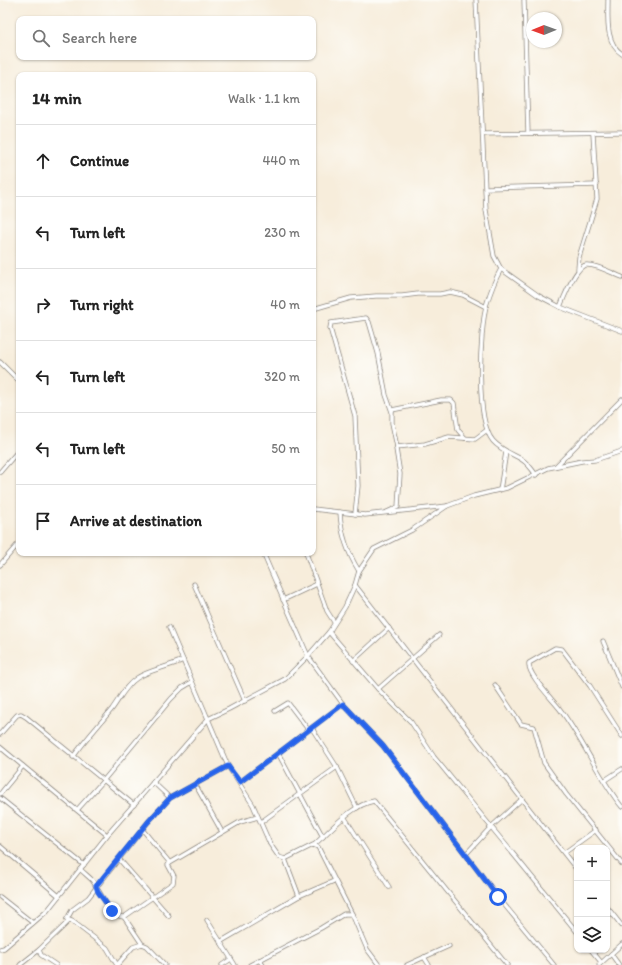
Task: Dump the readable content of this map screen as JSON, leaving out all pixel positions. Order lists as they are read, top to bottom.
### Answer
{
  "north": "left",
  "page": {
    "search": "Search here",
    "heading": ["14 min", "Walk · 1.1 km"],
    "list": [
      ["Continue", "440 m"],
      ["Turn left", "230 m"],
      ["Turn right", "40 m"],
      ["Turn left", "320 m"],
      ["Turn left", "50 m"],
      "Arrive at destination"
    ],
    "map_buttons": ["+", "−"]
  }
}
